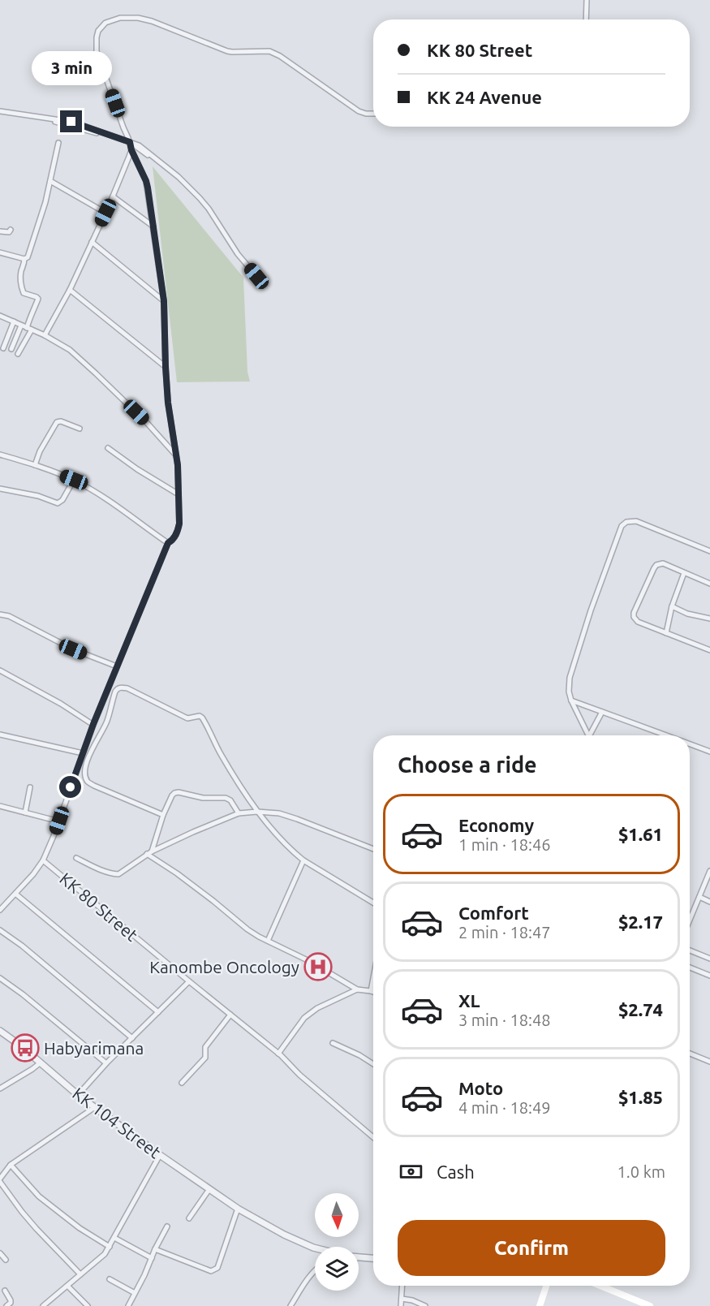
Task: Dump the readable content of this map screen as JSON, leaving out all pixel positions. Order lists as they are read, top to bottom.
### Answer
{
  "streets": {
    "street": ["KK 80 Street", "KK 104 Street"]
  },
  "places": {
    "hospital": ["Kanombe Oncology"],
    "bus stop": ["Habyarimana"]
  },
  "north": "bottom",
  "page": {
    "banner": ["KK 80 Street", "KK 24 Avenue"],
    "bubble": "3 min",
    "heading": "Choose a ride",
    "list": [
      {
        "name": "Economy",
        "note": "1 min · 18:46",
        "value": "$1.61"
      },
      {
        "name": "Comfort",
        "note": "2 min · 18:47",
        "value": "$2.17"
      },
      {
        "name": "XL",
        "note": "3 min · 18:48",
        "value": "$2.74"
      },
      {
        "name": "Moto",
        "note": "4 min · 18:49",
        "value": "$1.85"
      }
    ],
    "pay": ["Cash", "1.0 km"],
    "buttons": "Confirm"
  }
}
